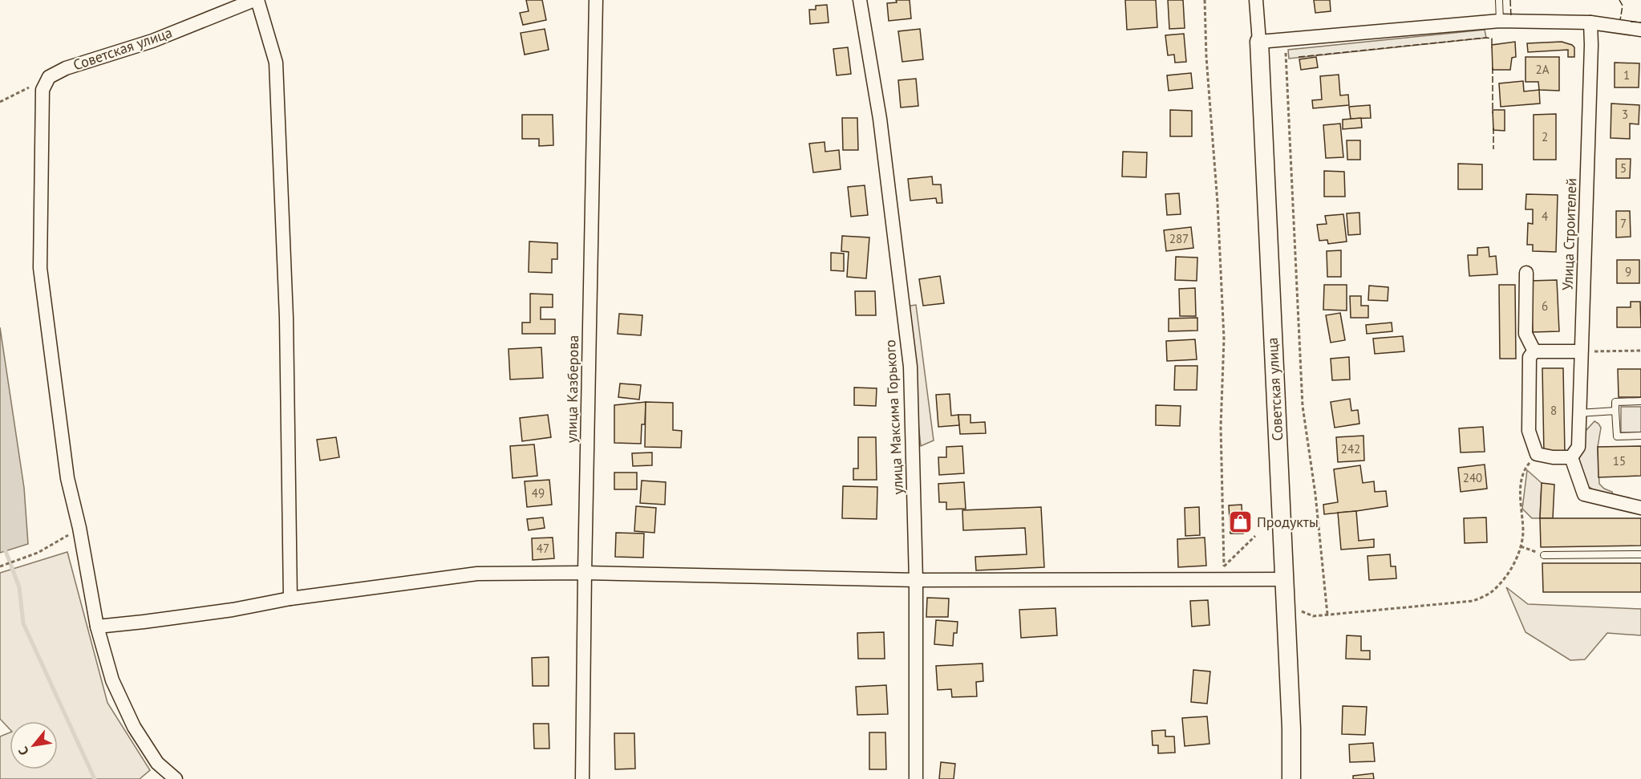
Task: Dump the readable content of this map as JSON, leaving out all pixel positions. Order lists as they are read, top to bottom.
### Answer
{
  "streets": {
    "street": [
      "Советская улица",
      "Улица Строителей",
      "улица Казберова",
      "улица Максима Горького"
    ]
  },
  "places": {
    "shop": ["Продукты"]
  },
  "house_numbers": [
    "2А",
    "1",
    "3",
    "2",
    "5",
    "4",
    "7",
    "287",
    "9",
    "6",
    "8",
    "242",
    "15",
    "240",
    "49",
    "47"
  ],
  "north": "bottom left"
}
